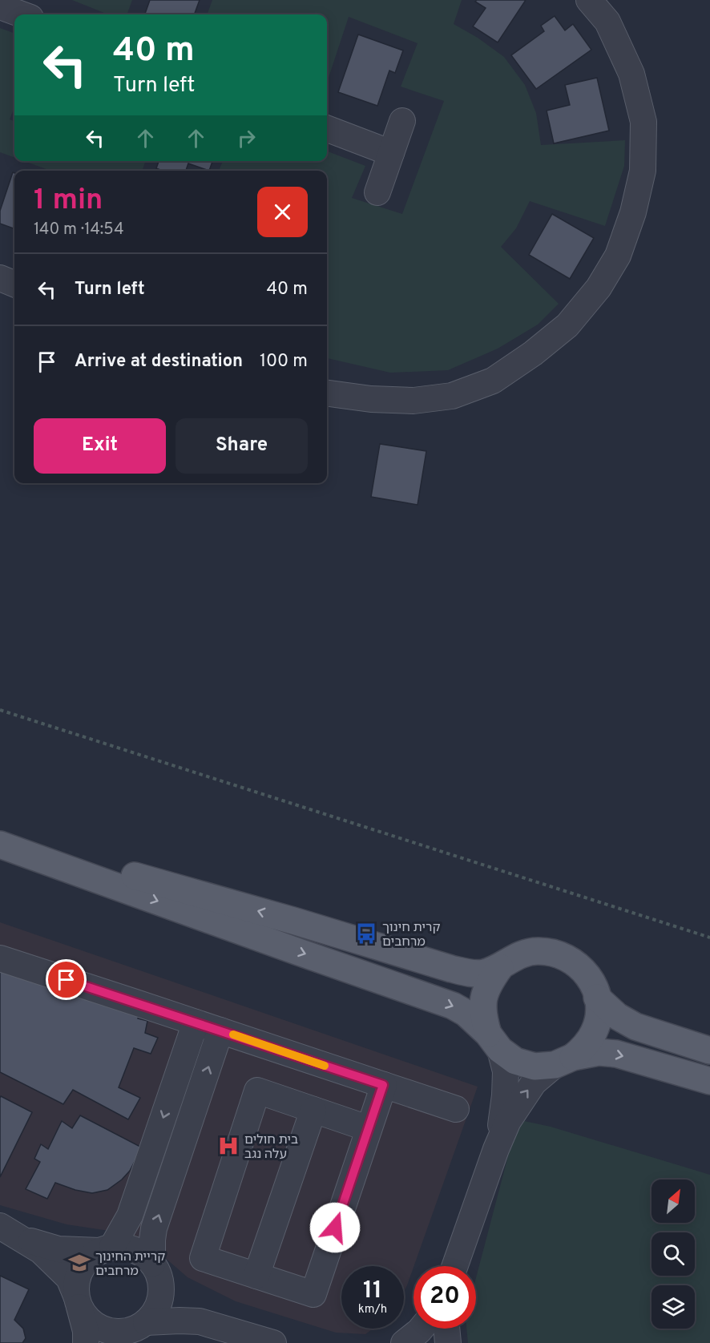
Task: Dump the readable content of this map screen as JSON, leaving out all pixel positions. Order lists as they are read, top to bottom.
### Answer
{
  "places": {
    "bus stop": ["קרית חינוך מרחבים"],
    "hospital": ["בית חולים עלה נגב"],
    "school or university": ["קריית החינוך מרחבים"]
  },
  "north": "top right",
  "page": {
    "turn": ["40 m", "Turn left"],
    "heading": ["1 min", "140 m · 14:54"],
    "list": [
      {
        "name": "Turn left",
        "value": "40 m"
      },
      {
        "name": "Arrive at destination",
        "value": "100 m"
      }
    ],
    "buttons": ["Exit", "Share"],
    "speed": "11 km/h",
    "limit": "20"
  }
}
